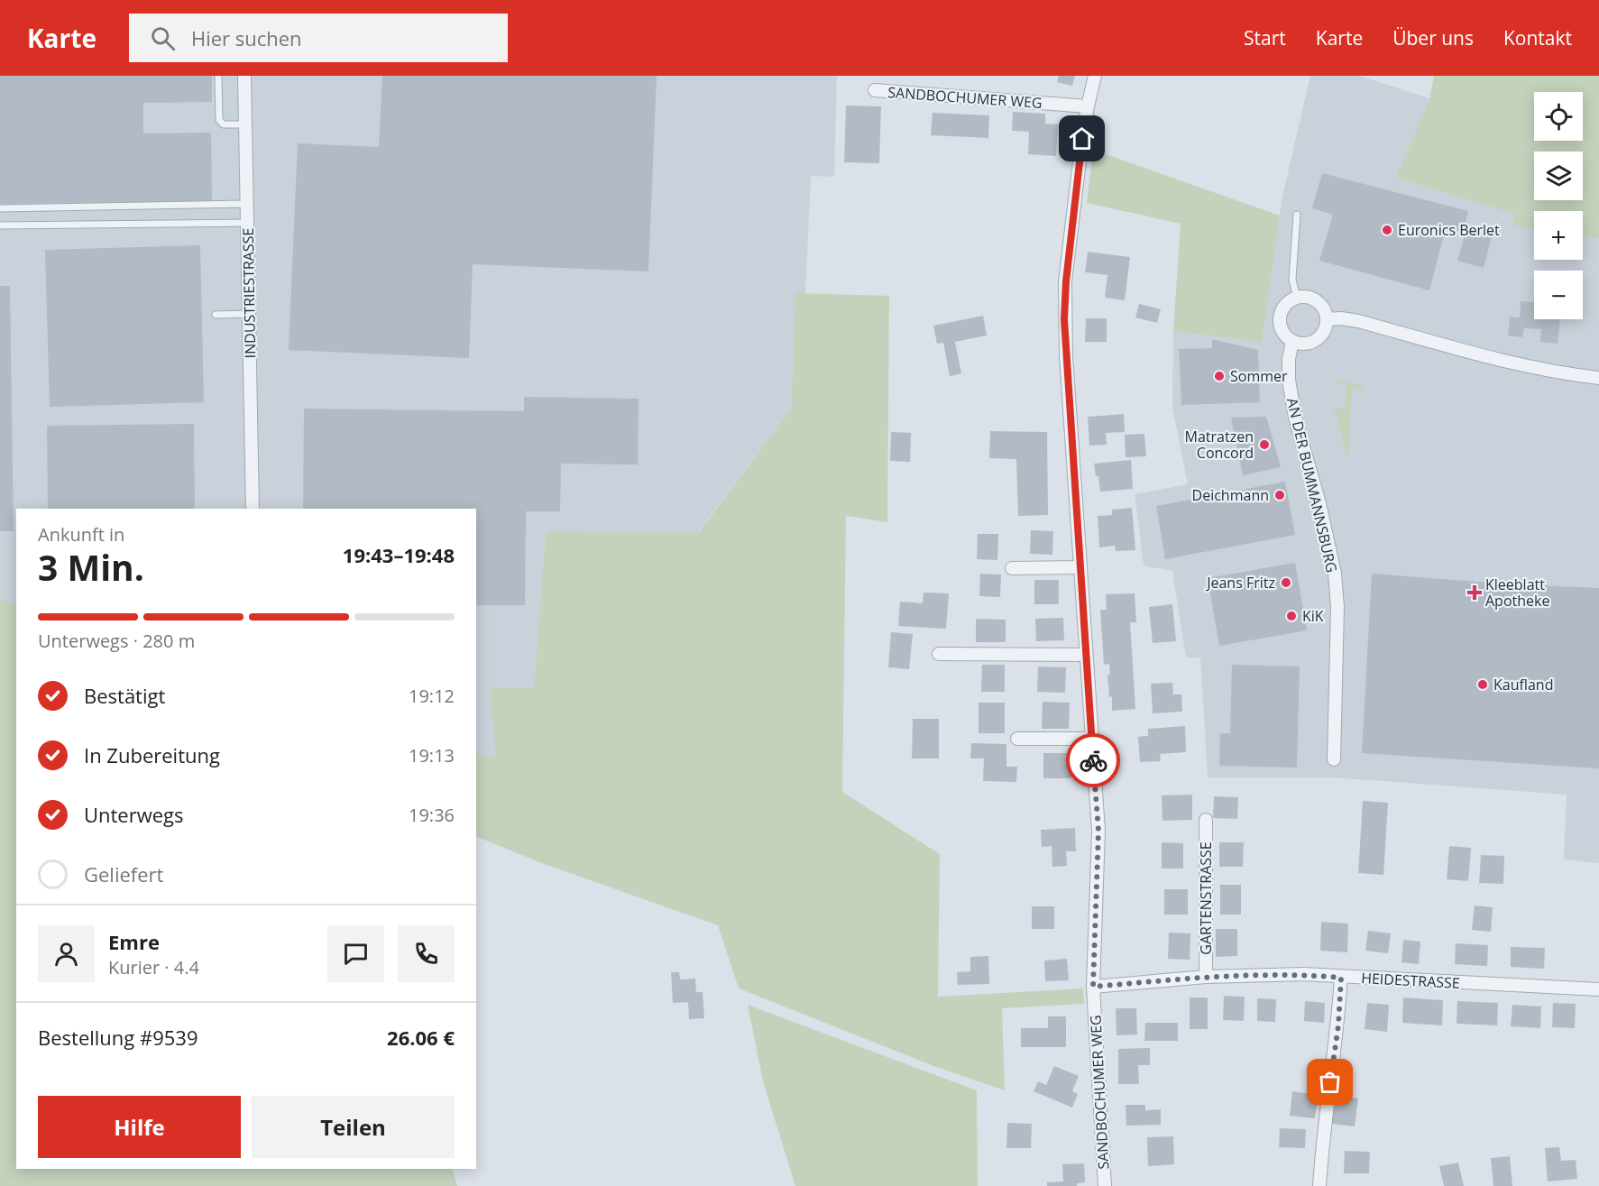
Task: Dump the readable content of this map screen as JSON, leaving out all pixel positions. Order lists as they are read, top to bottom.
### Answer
{
  "streets": {
    "street": [
      "SANDBOCHUMER WEG",
      "INDUSTRIESTRASSE",
      "AN DER BUMMANNSBURG",
      "GARTENSTRASSE",
      "HEIDESTRASSE"
    ]
  },
  "crossings": [
    ["SANDBOCHUMER WEG", "HEIDESTRASSE"],
    ["GARTENSTRASSE", "HEIDESTRASSE"]
  ],
  "places": {
    "other": [
      "Euronics Berlet",
      "Sommer",
      "Matratzen Concord",
      "Deichmann",
      "Jeans Fritz",
      "KiK",
      "Kaufland"
    ],
    "health": ["Kleeblatt Apotheke"]
  },
  "page": {
    "header": "Karte",
    "search": "Hier suchen",
    "nav": [
      "Start",
      "Karte",
      "Über uns",
      "Kontakt"
    ],
    "map_buttons": ["+", "−"],
    "heading": ["3 Min.", "Ankunft in", "19:43–19:48"],
    "panel": [
      "Emre",
      "Kurier · 4.4",
      "Bestellung #9539",
      "26.06 €"
    ],
    "bar": "Unterwegs · 280 m",
    "list": [
      ["Bestätigt", "19:12"],
      ["In Zubereitung", "19:13"],
      ["Unterwegs", "19:36"],
      "Geliefert"
    ],
    "buttons": ["Hilfe", "Teilen"]
  }
}
